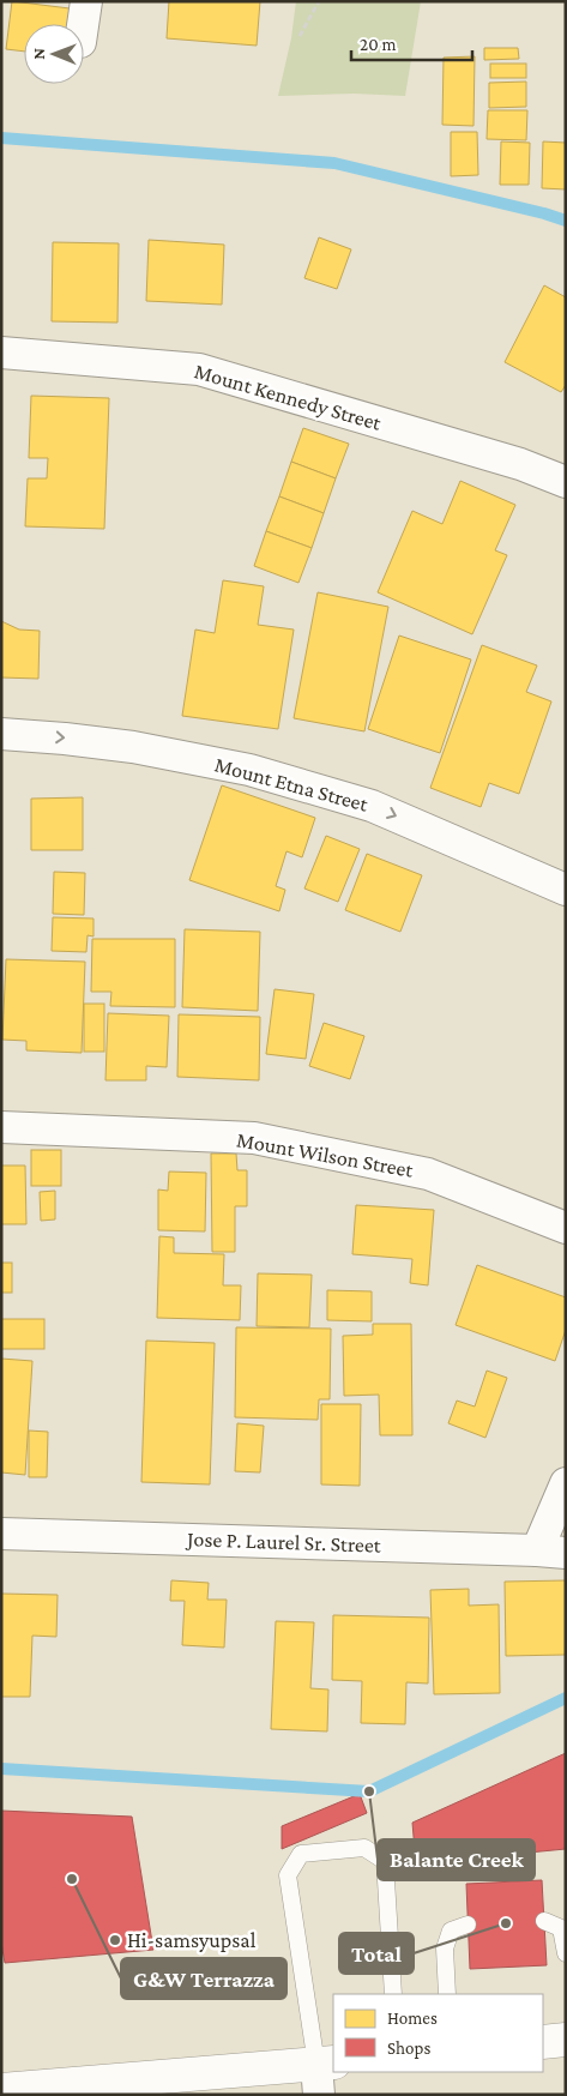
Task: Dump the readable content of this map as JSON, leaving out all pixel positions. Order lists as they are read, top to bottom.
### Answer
{
  "streets": {
    "street": [
      "Mount Kennedy Street",
      "Mount Etna Street",
      "Mount Wilson Street",
      "Jose P. Laurel Sr. Street"
    ]
  },
  "one_way": ["Mount Etna Street"],
  "places": [
    "Balante Creek",
    "G&W Terrazza",
    "Total",
    "Hi-samsyupsal"
  ],
  "legend": ["Homes", "Shops"],
  "scale_bar": "20 m",
  "north": "left"
}
